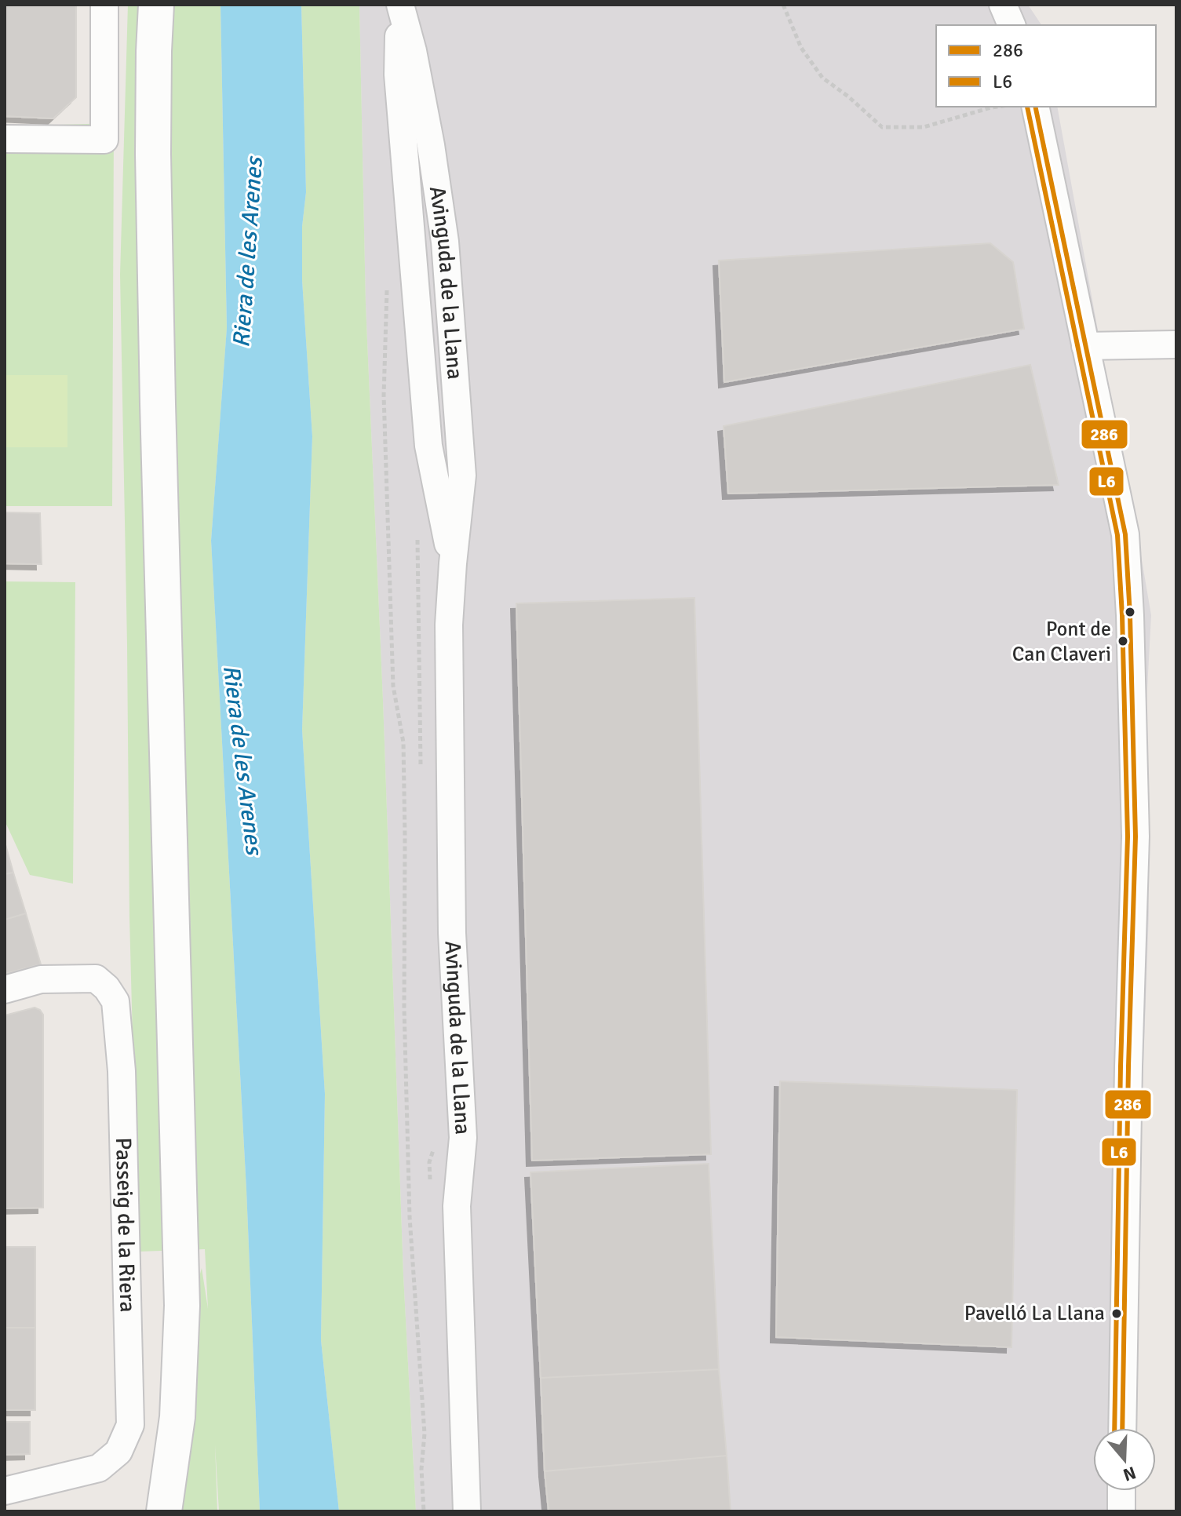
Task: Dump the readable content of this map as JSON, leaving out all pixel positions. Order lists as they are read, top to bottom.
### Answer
{
  "streets": {
    "street": ["Avinguda de la Llana", "Passeig de la Riera"]
  },
  "water": ["Riera de les Arenes"],
  "places": ["Pont de Can Claveri", "Pavelló La Llana"],
  "lines": ["transit line 286", "transit line L6"],
  "legend": ["286", "L6"],
  "north": "bottom"
}
